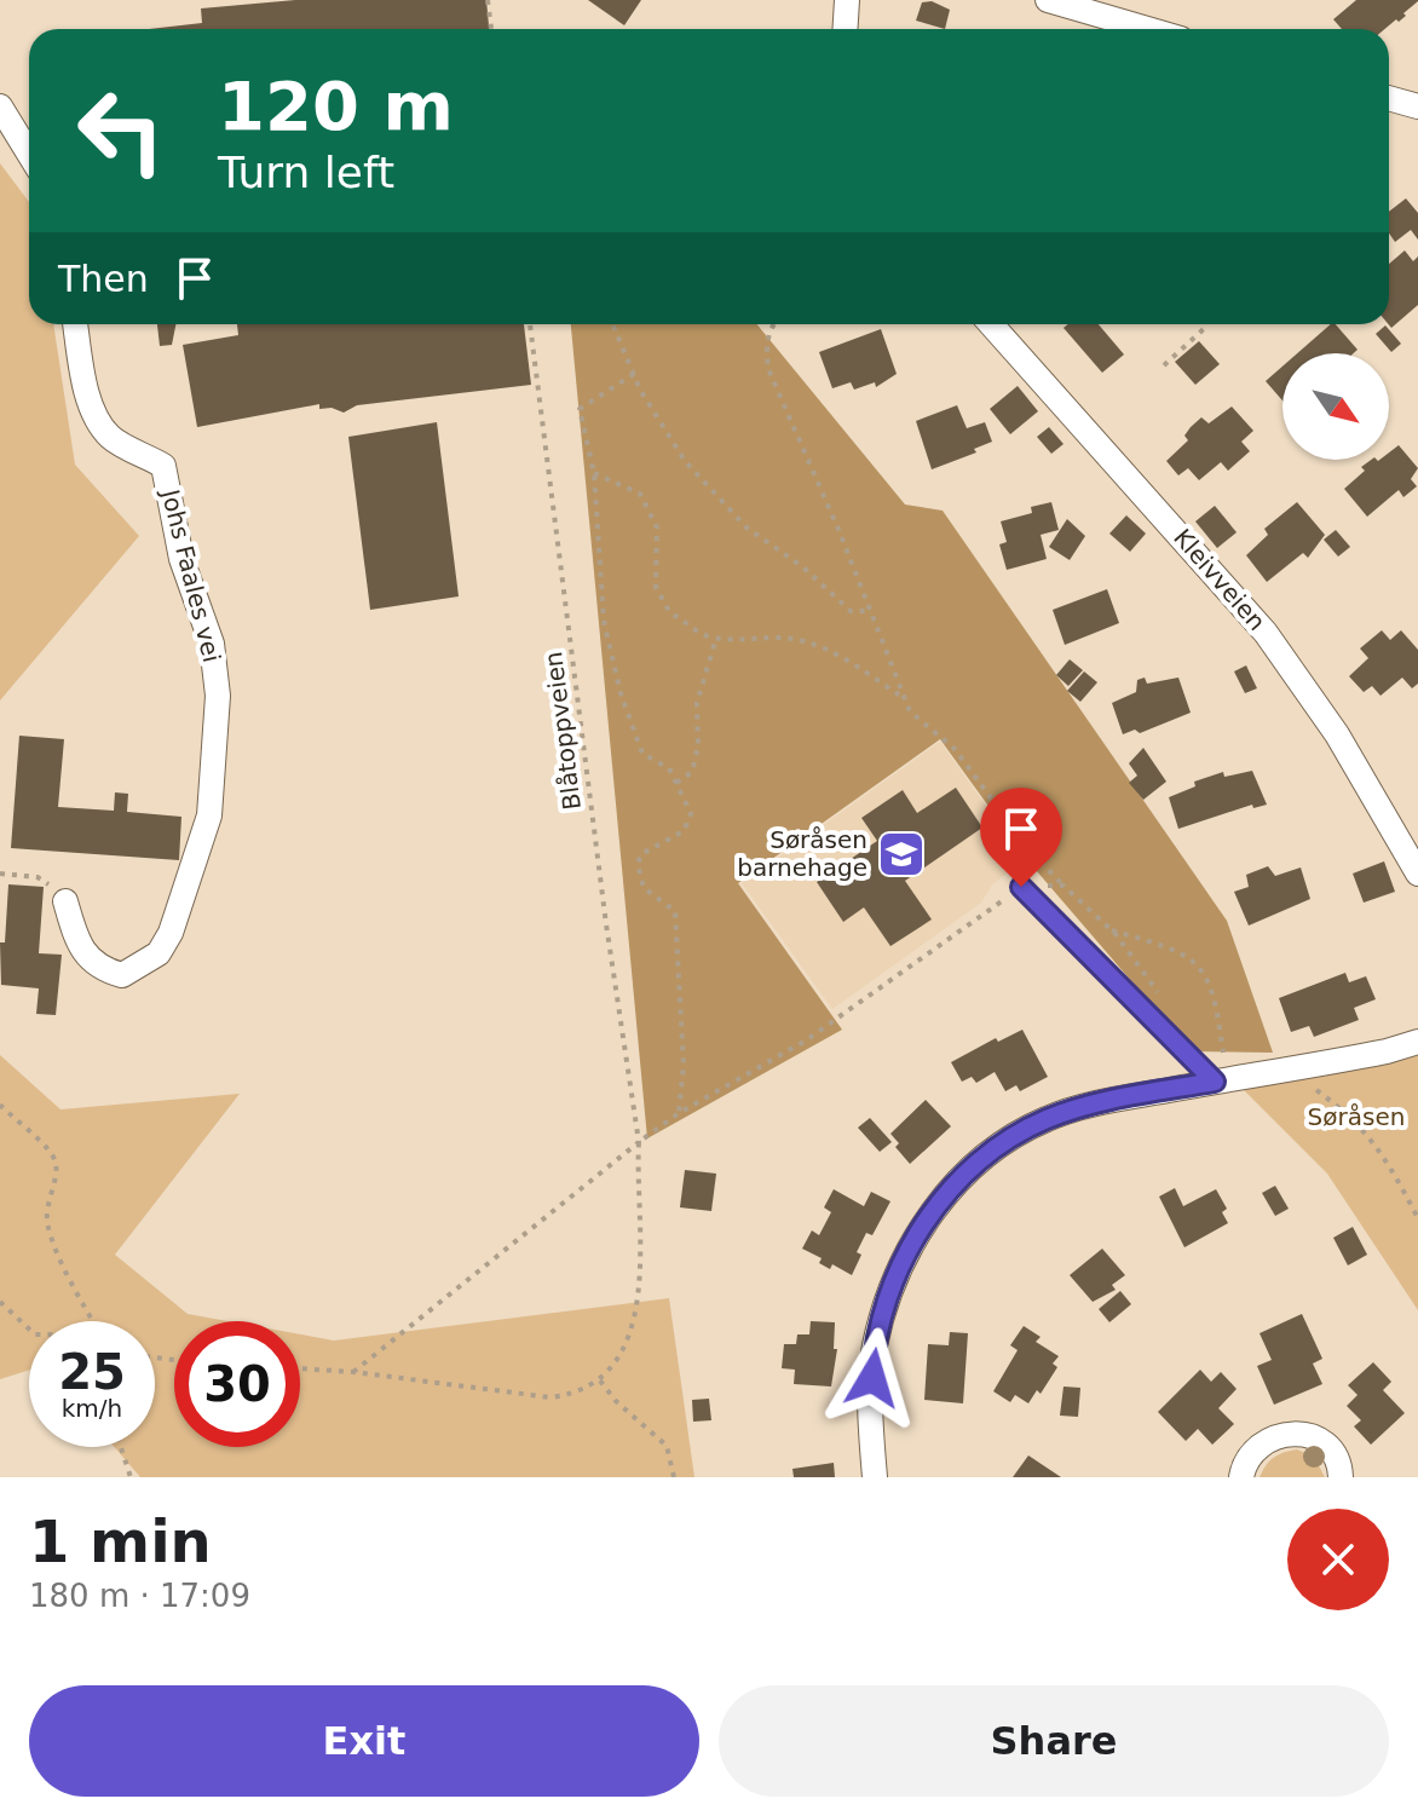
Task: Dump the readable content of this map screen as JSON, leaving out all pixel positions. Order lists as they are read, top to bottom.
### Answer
{
  "streets": {
    "street": ["Johs Faales vei", "Kleivveien"],
    "path": ["Blåtoppveien"]
  },
  "parks": ["Søråsen"],
  "places": {
    "school or university": ["Søråsen barnehage"]
  },
  "north": "bottom right",
  "page": {
    "turn": ["120 m", "Turn left"],
    "then": "Then",
    "speed": "25 km/h",
    "limit": "30",
    "heading": ["1 min", "180 m · 17:09"],
    "buttons": ["Exit", "Share"]
  }
}
